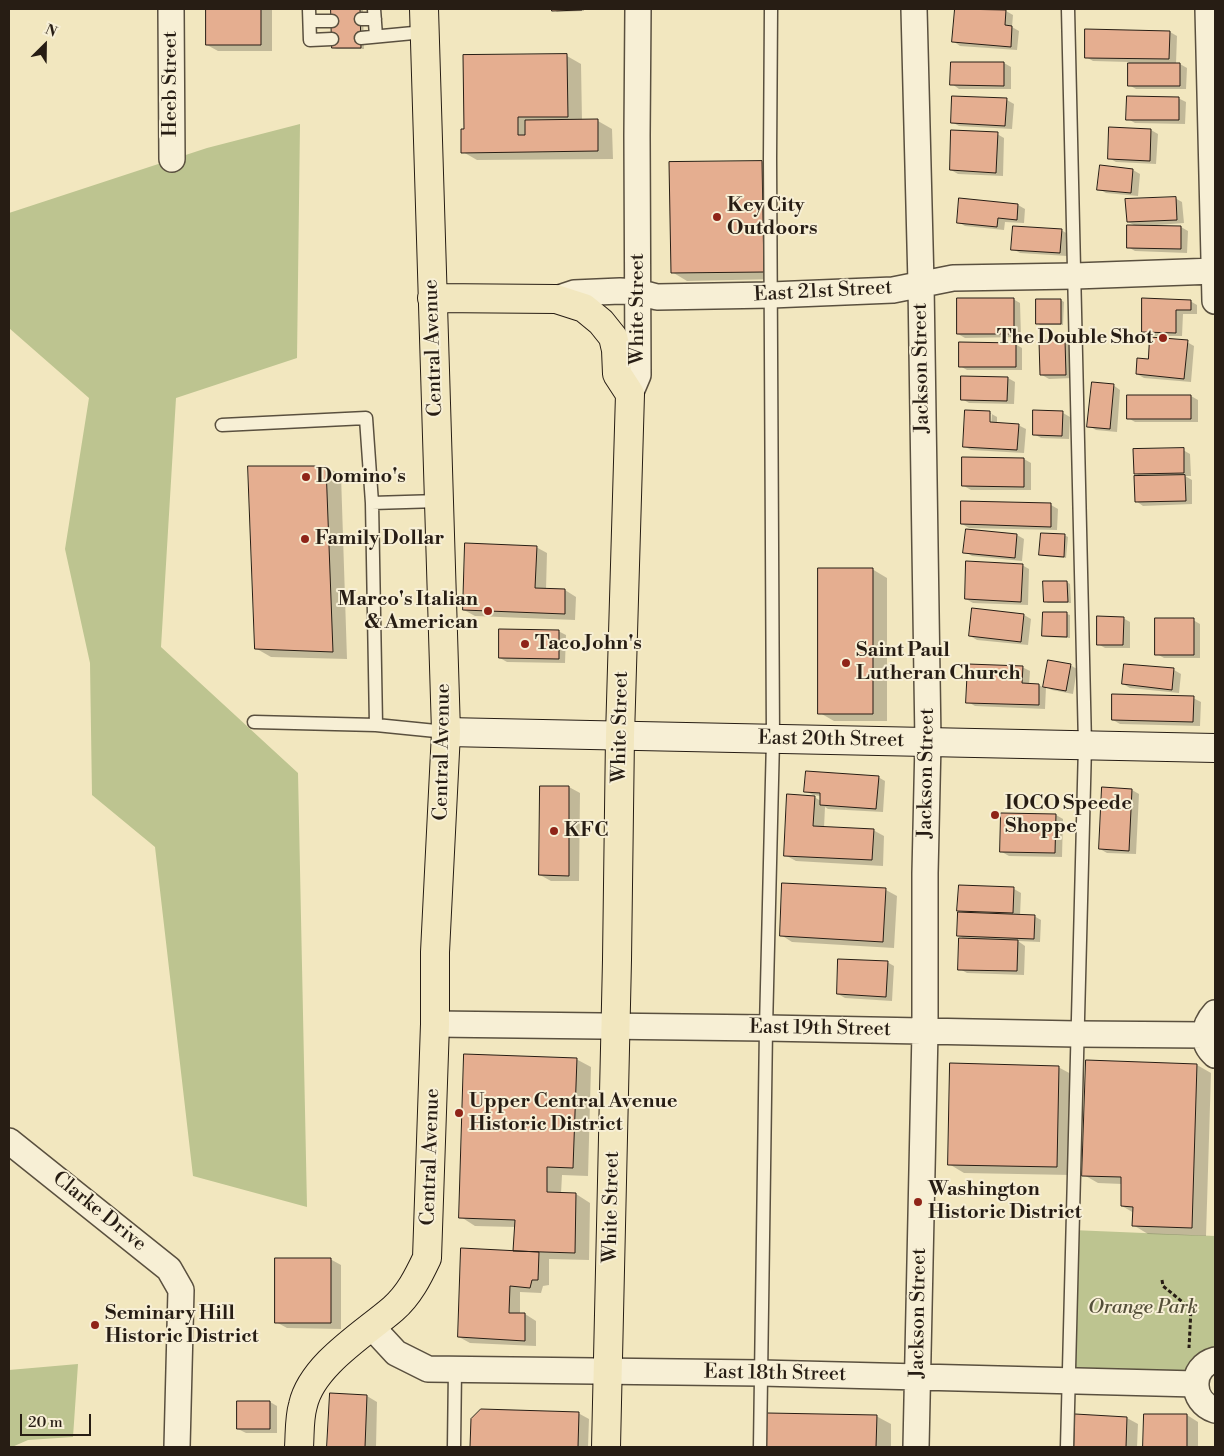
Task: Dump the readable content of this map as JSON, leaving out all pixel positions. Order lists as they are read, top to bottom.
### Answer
{
  "streets": {
    "main road": ["East 21st Street", "White Street", "Central Avenue"],
    "street": [
      "Heeb Street",
      "Jackson Street",
      "East 20th Street",
      "East 19th Street",
      "Clarke Drive",
      "East 18th Street"
    ]
  },
  "crossings": [
    ["East 21st Street", "White Street"],
    ["East 21st Street", "Central Avenue"],
    ["East 21st Street", "Jackson Street"],
    ["White Street", "East 20th Street"],
    ["White Street", "East 19th Street"],
    ["White Street", "East 18th Street"],
    ["Central Avenue", "East 20th Street"],
    ["Central Avenue", "East 19th Street"],
    ["Central Avenue", "East 18th Street"],
    ["Jackson Street", "East 20th Street"],
    ["Jackson Street", "East 19th Street"],
    ["Jackson Street", "East 18th Street"]
  ],
  "parks": ["Orange Park"],
  "places": [
    "Key City Outdoors",
    "The Double Shot",
    "Domino's",
    "Family Dollar",
    "Marco's Italian & American",
    "Taco John's",
    "Saint Paul Lutheran Church",
    "IOCO Speede Shoppe",
    "KFC",
    "Upper Central Avenue Historic District",
    "Washington Historic District",
    "Seminary Hill Historic District"
  ],
  "scale_bar": "20 m",
  "north": "top right"
}
